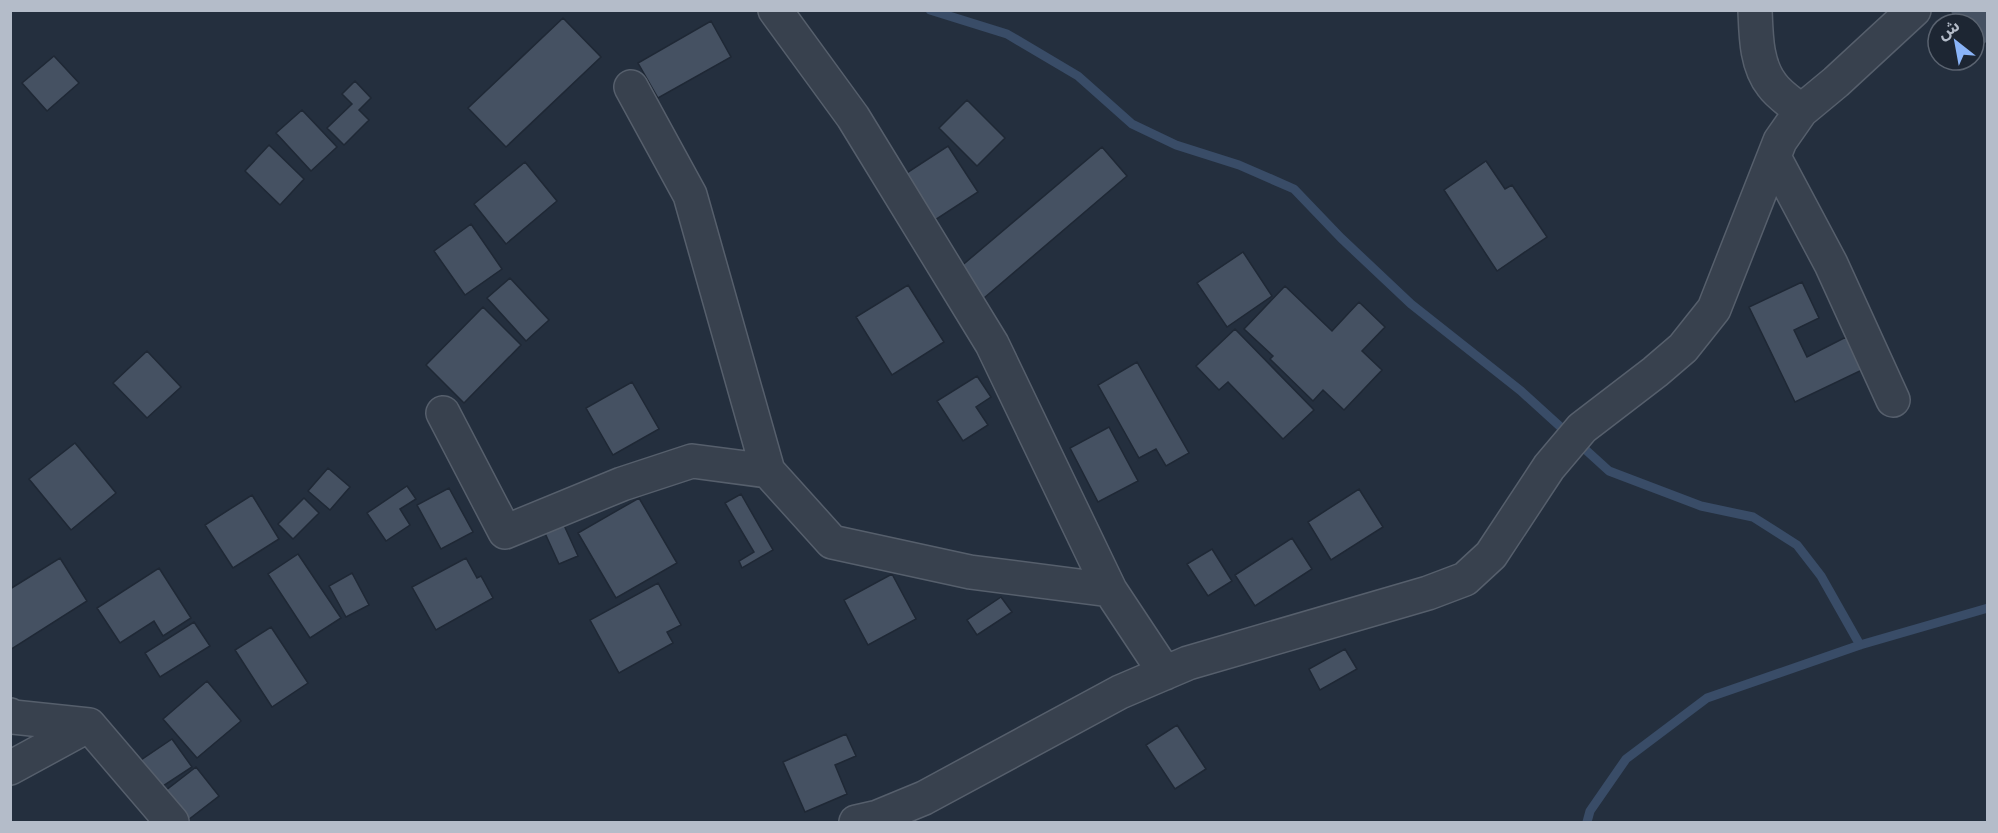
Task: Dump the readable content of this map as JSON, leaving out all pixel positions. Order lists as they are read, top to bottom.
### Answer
{
  "north": "top left"
}
